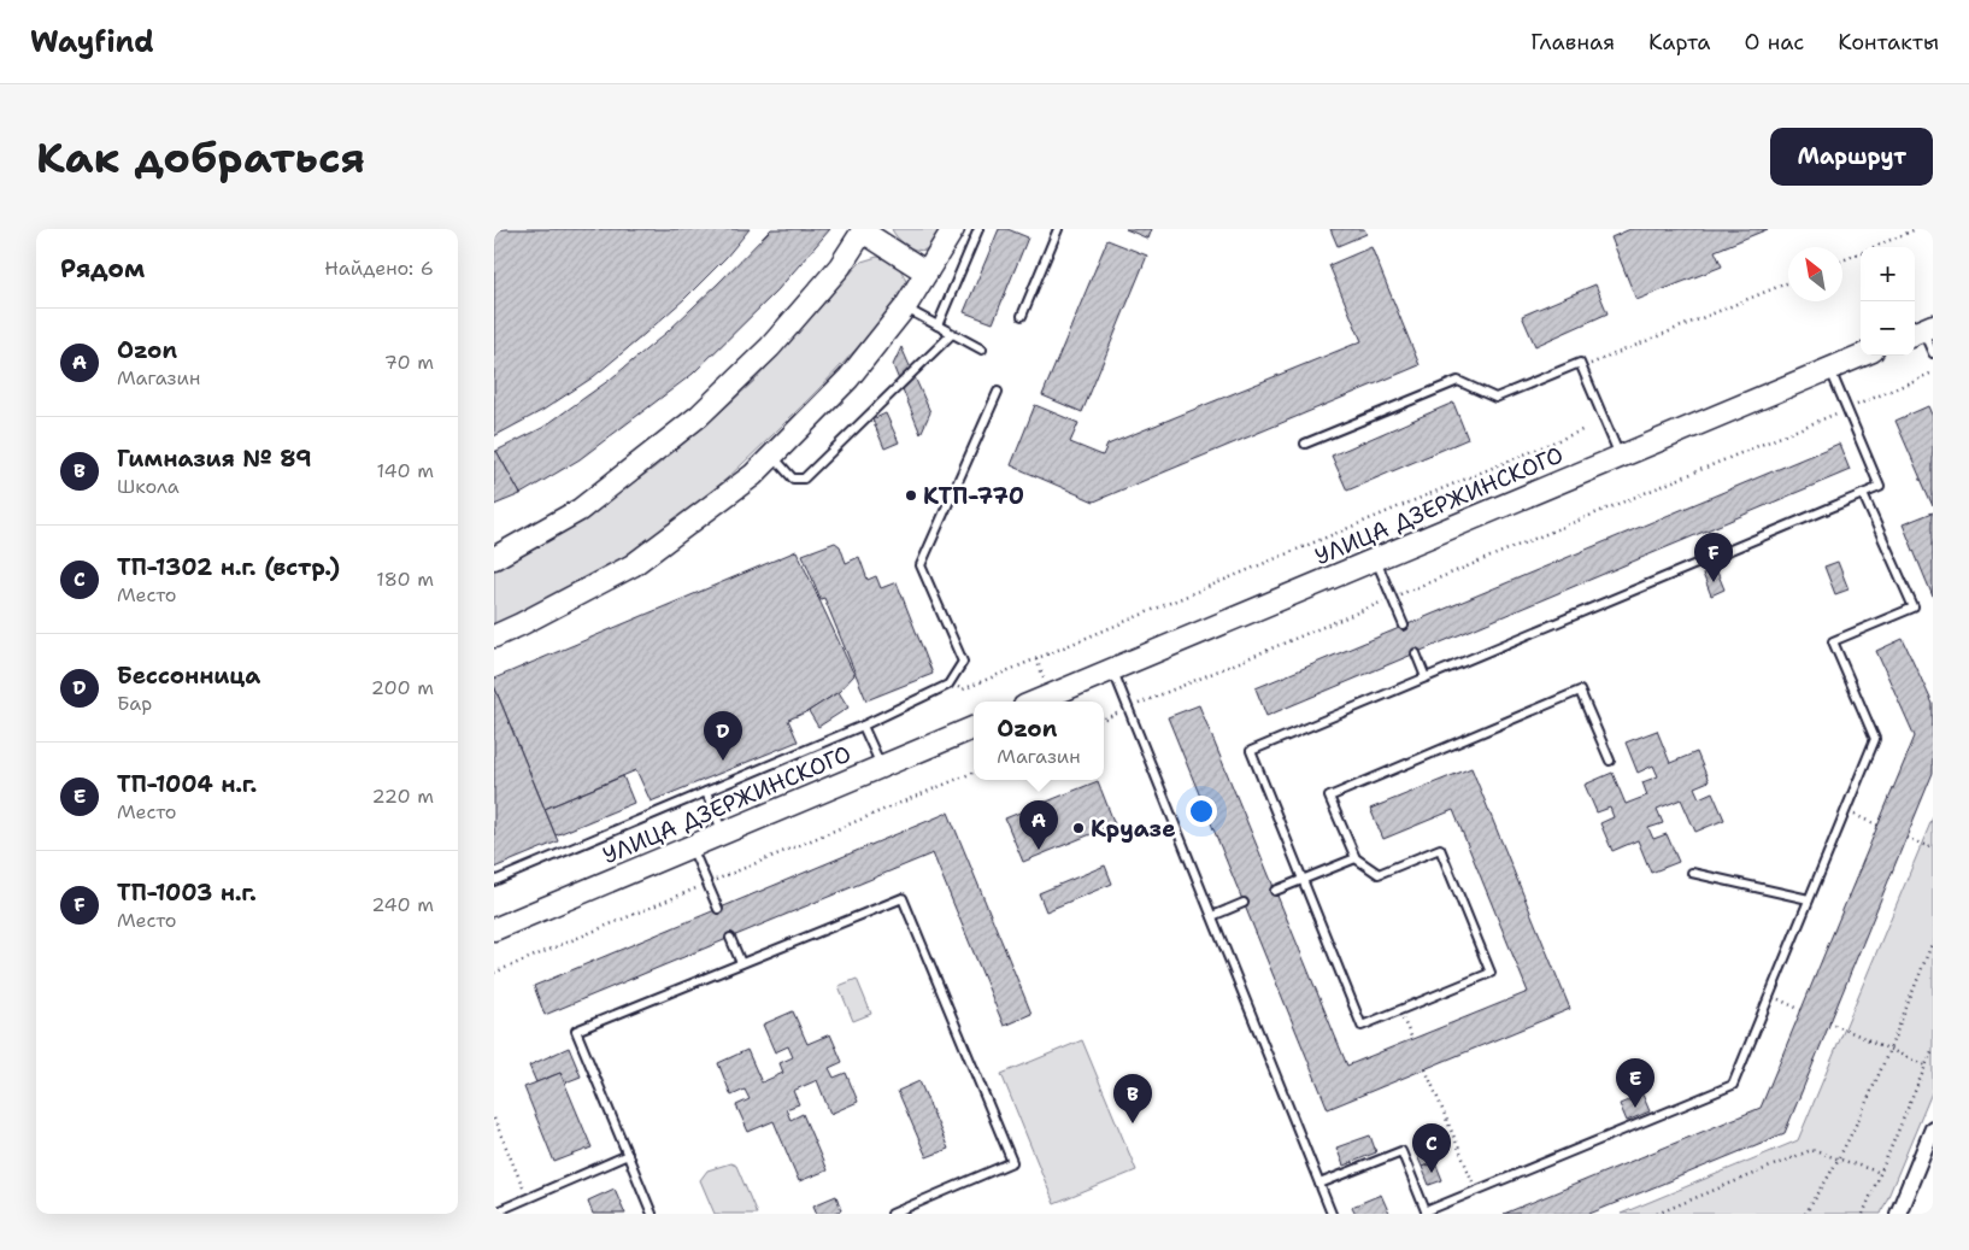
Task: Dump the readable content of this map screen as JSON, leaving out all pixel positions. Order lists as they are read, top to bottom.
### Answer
{
  "streets": {
    "main road": ["УЛИЦА ДЗЕРЖИНСКОГО"]
  },
  "places": ["КТП-770", "Круазе"],
  "north": "top left",
  "page": {
    "header": "Wayfind",
    "nav": [
      "Главная",
      "Карта",
      "О нас",
      "Контакты"
    ],
    "buttons": "Маршрут",
    "title": "Как добраться",
    "heading": ["Рядом", "Найдено: 6"],
    "map_buttons": ["+", "−"],
    "list": [
      {
        "mark": "A",
        "name": "Ozon",
        "note": "Магазин",
        "value": "70 m"
      },
      {
        "mark": "B",
        "name": "Гимназия № 89",
        "note": "Школа",
        "value": "140 m"
      },
      {
        "mark": "C",
        "name": "ТП-1302 н.г. (встр.)",
        "note": "Место",
        "value": "180 m"
      },
      {
        "mark": "D",
        "name": "Бессонница",
        "note": "Бар",
        "value": "200 m"
      },
      {
        "mark": "E",
        "name": "ТП-1004 н.г.",
        "note": "Место",
        "value": "220 m"
      },
      {
        "mark": "F",
        "name": "ТП-1003 н.г.",
        "note": "Место",
        "value": "240 m"
      }
    ],
    "pins": [
      "F",
      "D",
      "A",
      "E",
      "B",
      "C"
    ],
    "popup": ["Ozon", "Магазин"]
  }
}
